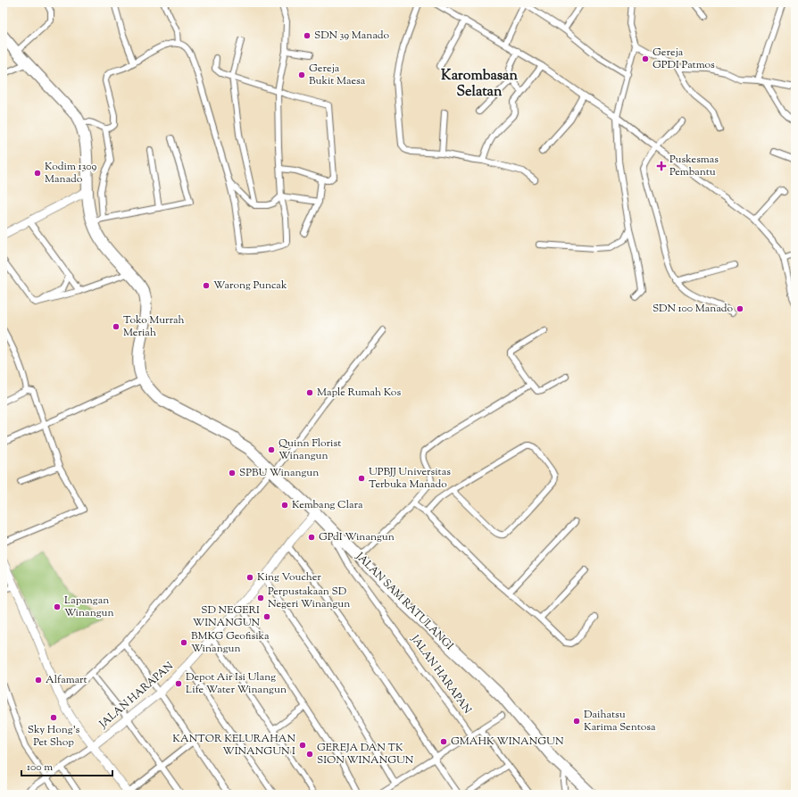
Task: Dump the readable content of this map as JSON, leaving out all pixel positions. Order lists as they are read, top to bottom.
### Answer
{
  "streets": {
    "highway": ["JALAN SAM RATULANGI"],
    "street": ["JALAN HARAPAN"]
  },
  "crossings": [
    ["JALAN SAM RATULANGI", "JALAN HARAPAN"]
  ],
  "districts": ["Karombasan Selatan"],
  "places": {
    "other": [
      "SDN 39 Manado",
      "Gereja GPDI Patmos",
      "Gereja Bukit Maesa",
      "Kodim 1309 Manado",
      "Warong Puncak",
      "SDN 100 Manado",
      "Toko Murrah Meriah",
      "Maple Rumah Kos",
      "Quinn Florist Winangun",
      "SPBU Winangun",
      "UPBJJ Universitas Terbuka Manado",
      "Kembang Clara",
      "GPdI Winangun",
      "King Voucher",
      "Perpustakaan SD Negeri Winangun",
      "Lapangan Winangun",
      "SD NEGERI WINANGUN",
      "BMKG Geofisika Winangun",
      "Alfamart",
      "Depot Air Isi Ulang Life Water Winangun",
      "Sky Hong's Pet Shop",
      "Daihatsu Karima Sentosa",
      "GMAHK WINANGUN",
      "KANTOR KELURAHAN WINANGUN I",
      "GEREJA DAN TK SION WINANGUN"
    ],
    "health": ["Puskesmas Pembantu"]
  },
  "scale_bar": "100 m"
}
